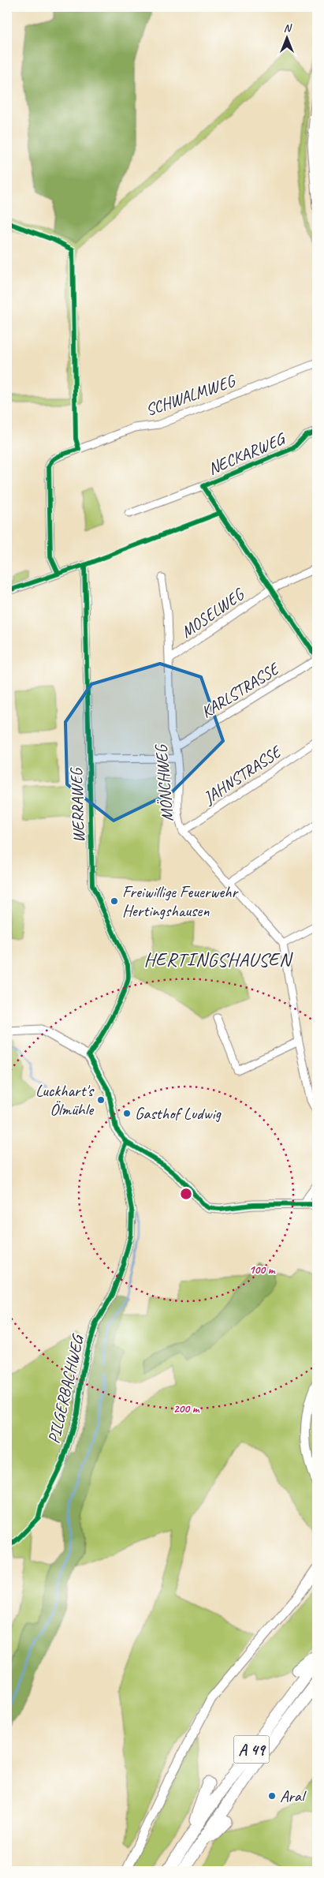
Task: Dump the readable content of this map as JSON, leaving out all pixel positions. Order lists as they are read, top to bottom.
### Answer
{
  "streets": {
    "highway": ["A 49"],
    "street": [
      "SCHWALMWEG",
      "NECKARWEG",
      "MOSELWEG",
      "KARLSTRASSE",
      "JAHNSTRASSE",
      "MÖNCHWEG",
      "WERRAWEG",
      "PILGERBACHWEG"
    ]
  },
  "crossings": [
    ["SCHWALMWEG", "WERRAWEG"],
    ["MOSELWEG", "MÖNCHWEG"],
    ["KARLSTRASSE", "MÖNCHWEG"],
    ["JAHNSTRASSE", "MÖNCHWEG"]
  ],
  "districts": ["HERTINGSHAUSEN"],
  "places": [
    "Freiwillige Feuerwehr Hertingshausen",
    "Luckhart's Ölmühle",
    "Gasthof Ludwig",
    "Aral"
  ],
  "north": "top",
  "rings": ["100 m", "200 m"]
}
